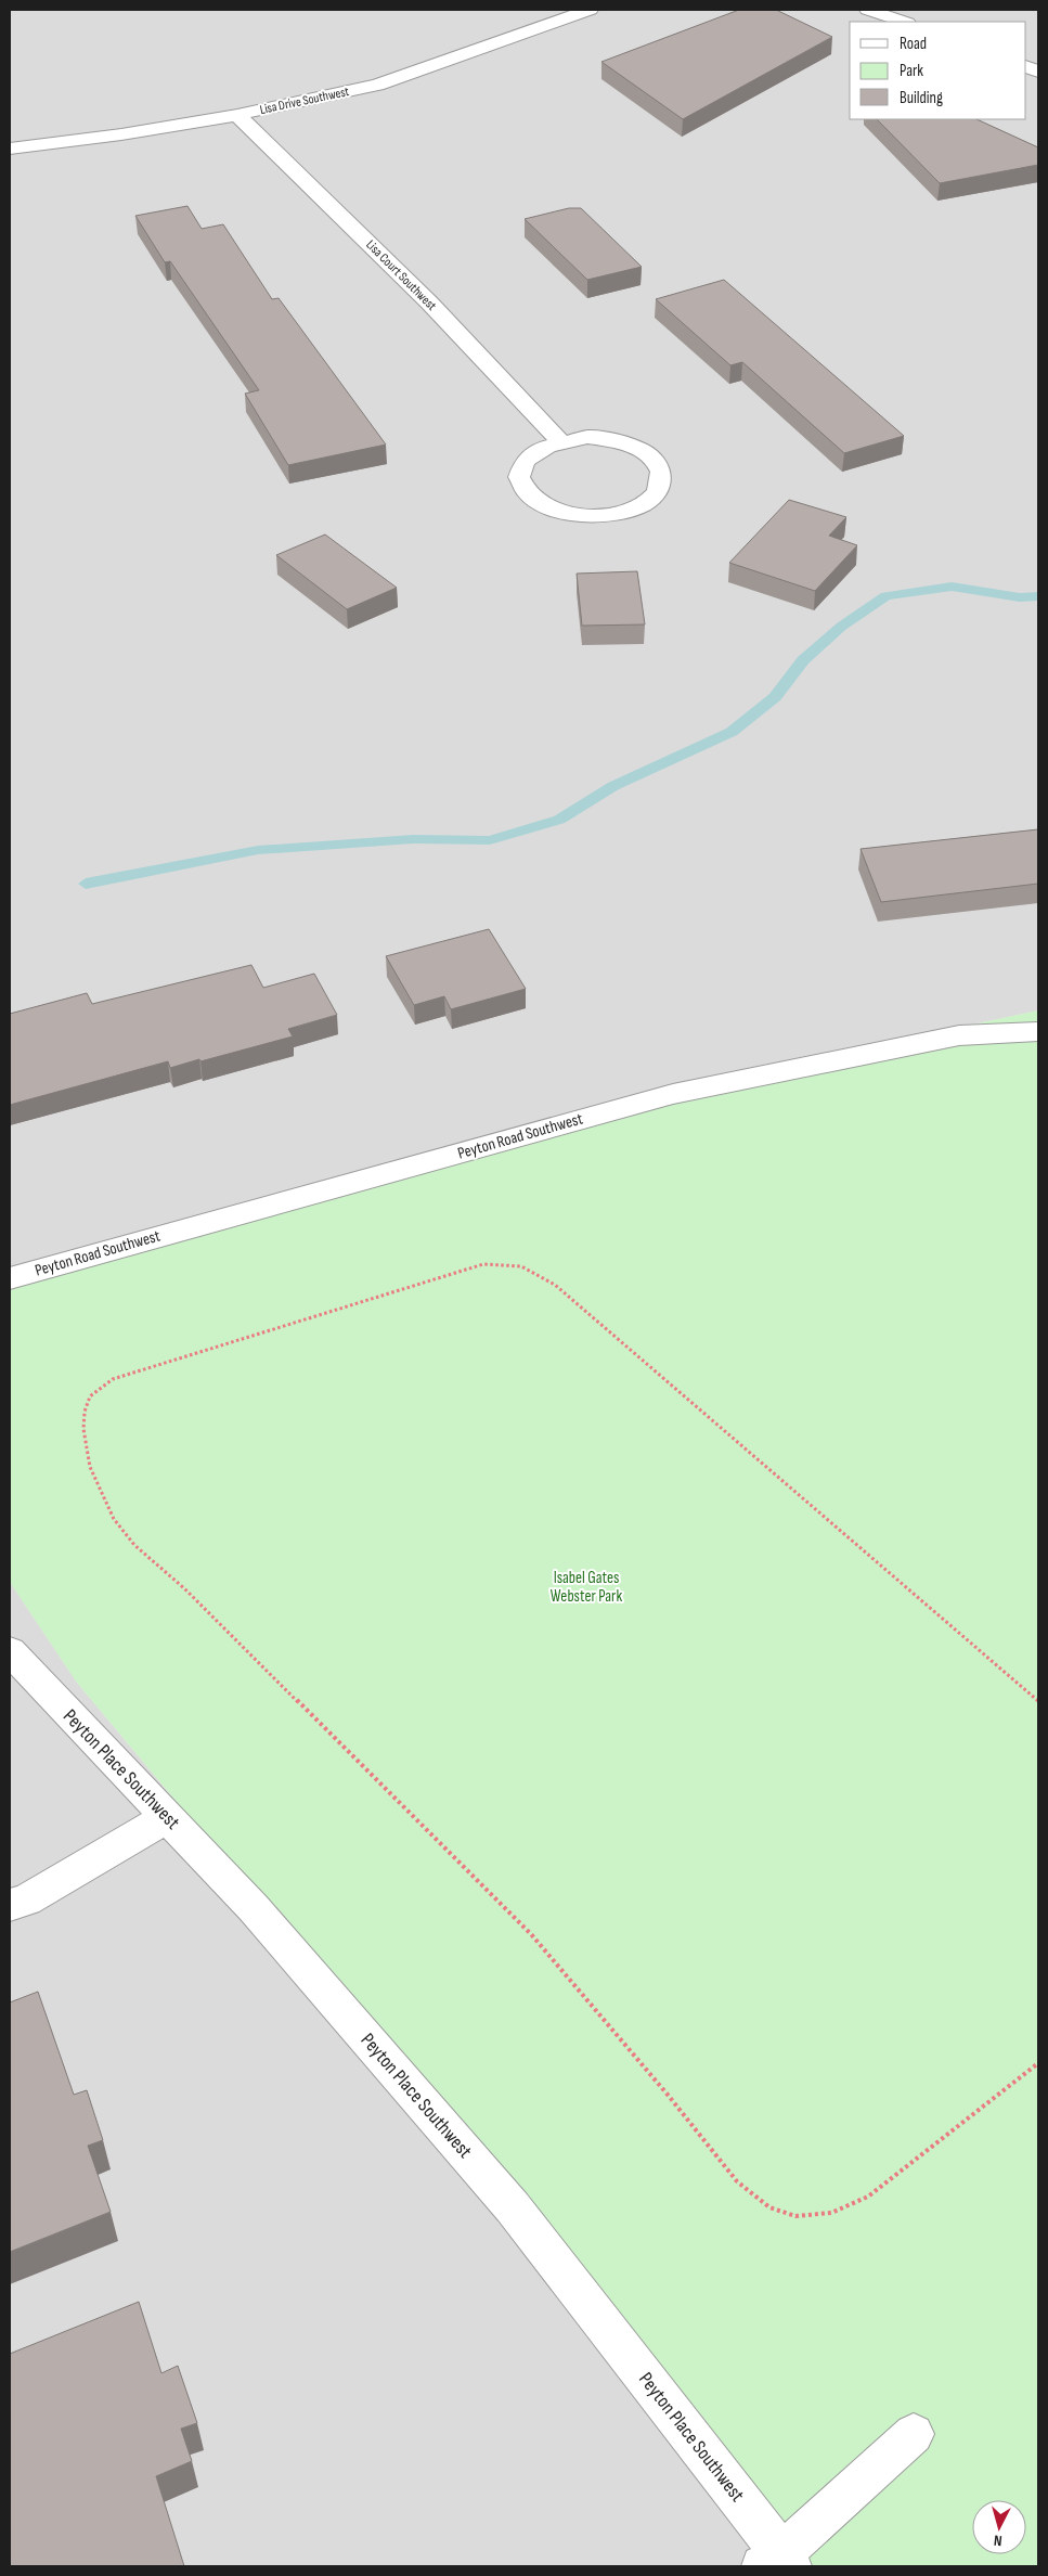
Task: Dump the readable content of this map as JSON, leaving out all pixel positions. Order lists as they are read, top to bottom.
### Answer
{
  "streets": {
    "street": [
      "Lisa Drive Southwest",
      "Lisa Court Southwest",
      "Peyton Road Southwest",
      "Peyton Place Southwest"
    ]
  },
  "crossings": [
    ["Lisa Drive Southwest", "Lisa Court Southwest"]
  ],
  "parks": ["Isabel Gates Webster Park"],
  "legend": ["Road", "Park", "Building"],
  "north": "bottom"
}
